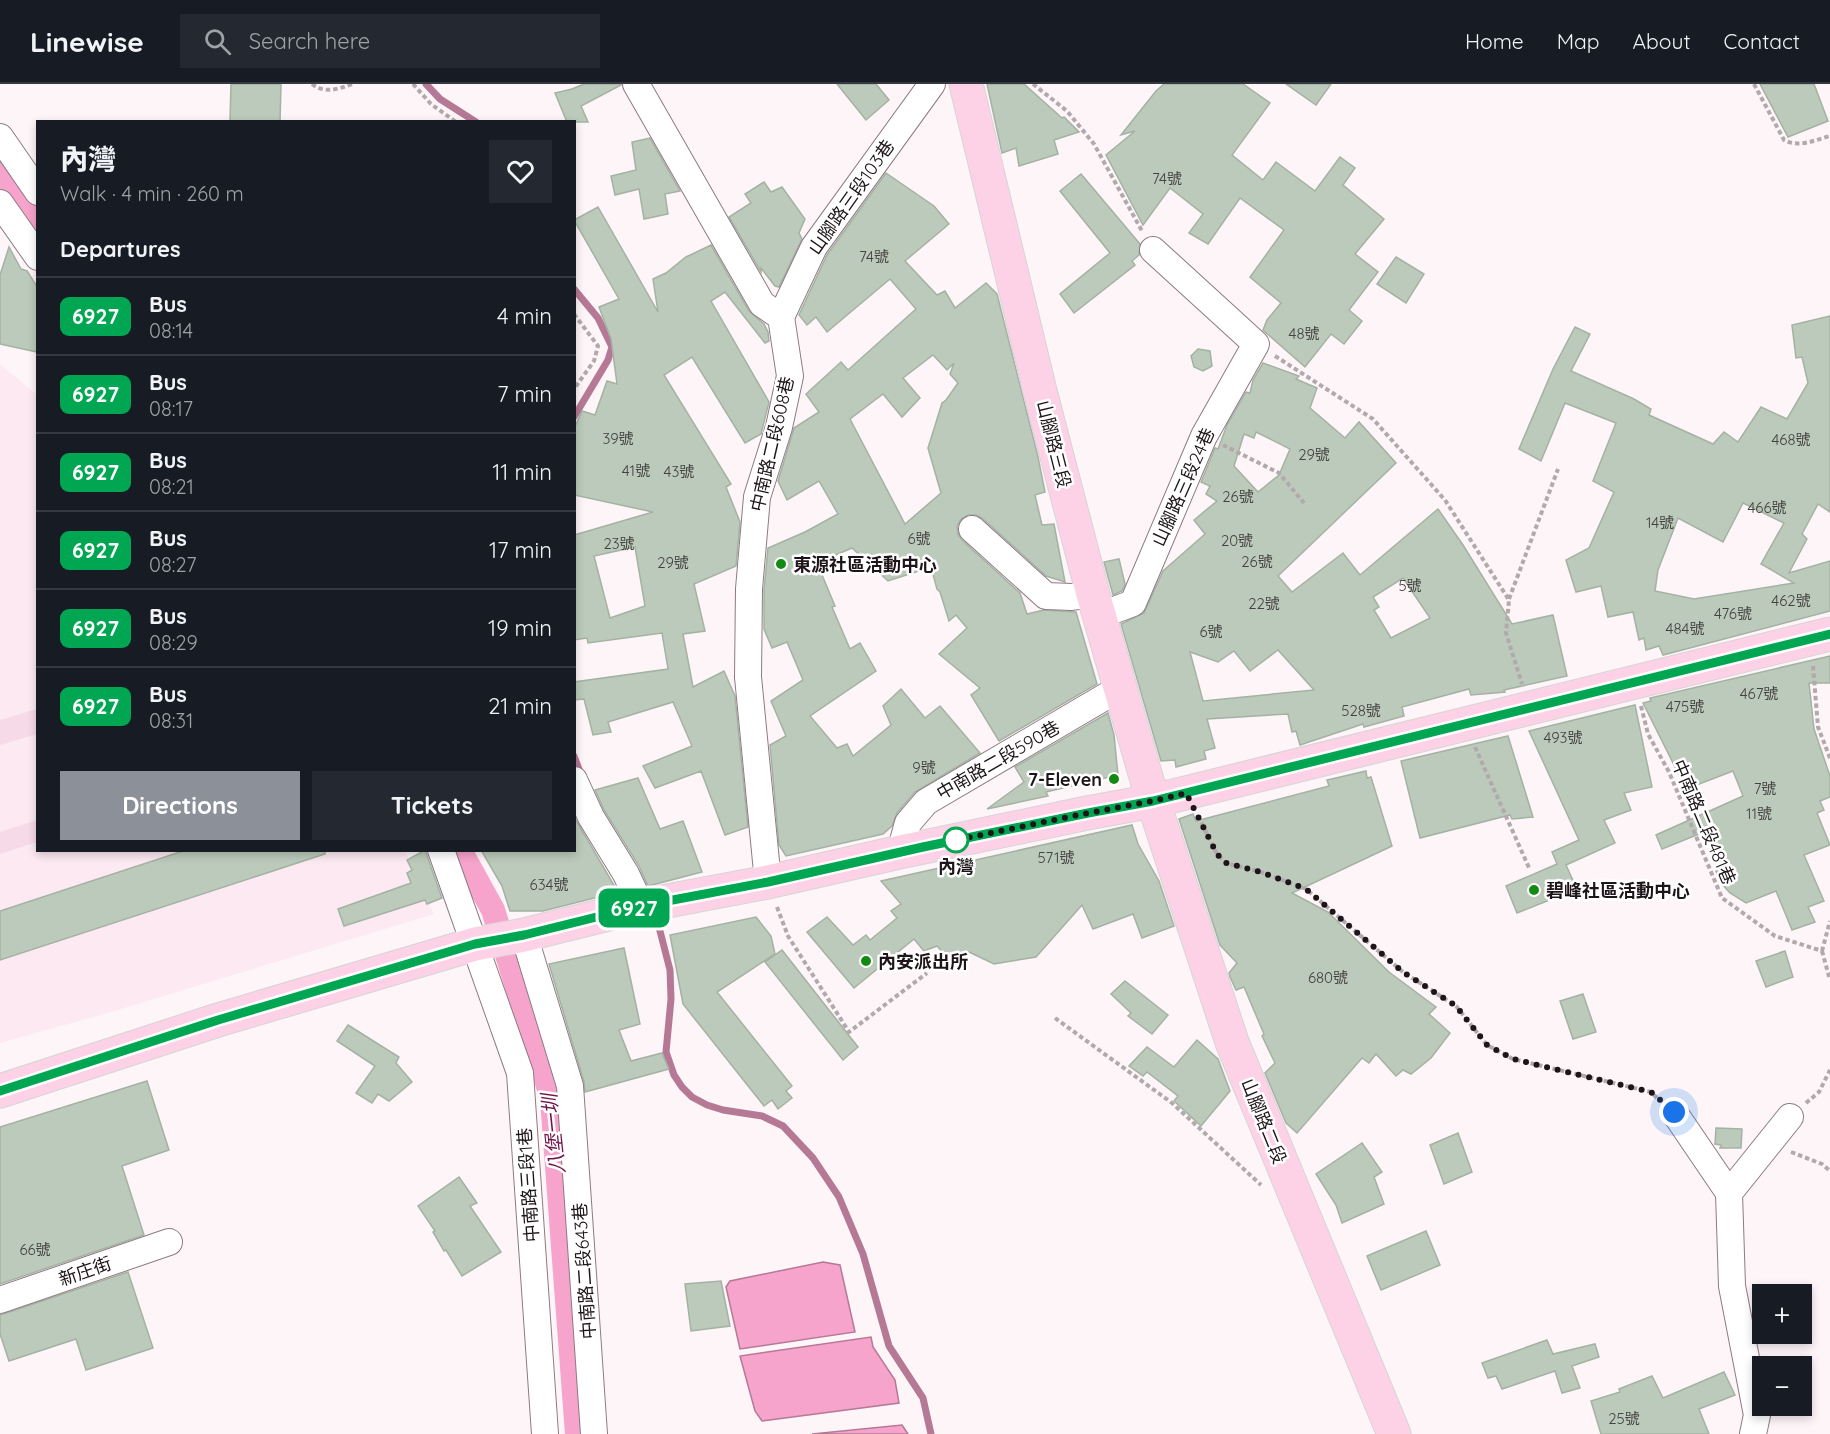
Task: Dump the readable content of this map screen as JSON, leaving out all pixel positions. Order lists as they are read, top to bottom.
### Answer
{
  "streets": {
    "main road": ["山腳路三段", "山腳路二段"],
    "street": [
      "山腳路三段103巷",
      "中南路二段608巷",
      "山腳路三段24巷",
      "中南路二段590巷",
      "中南路三段1巷",
      "新庄街",
      "中南路二段643巷"
    ],
    "path": ["中南路二段481巷"]
  },
  "crossings": [
    ["山腳路三段103巷", "中南路二段608巷"],
    ["山腳路三段", "山腳路三段24巷"],
    ["山腳路三段", "中南路二段590巷"],
    ["山腳路三段", "山腳路二段"]
  ],
  "water": ["八堡一圳"],
  "places": [
    "東源社區活動中心",
    "7-Eleven",
    "內灣",
    "碧峰社區活動中心",
    "內安派出所"
  ],
  "lines": ["bus line 6927"],
  "house_numbers": [
    "74號",
    "74號",
    "48號",
    "39號",
    "468號",
    "29號",
    "41號",
    "43號",
    "26號",
    "466號",
    "14號",
    "6號",
    "20號",
    "23號",
    "26號",
    "29號",
    "5號",
    "462號",
    "22號",
    "476號",
    "484號",
    "6號",
    "467號",
    "475號",
    "528號",
    "493號",
    "9號",
    "7號",
    "11號",
    "571號",
    "634號",
    "680號",
    "66號",
    "25號"
  ],
  "page": {
    "header": "Linewise",
    "search": "Search here",
    "nav": [
      "Home",
      "Map",
      "About",
      "Contact"
    ],
    "on_map": "6927",
    "heading": [
      ["內灣", "Walk · 4 min · 260 m"],
      "Departures"
    ],
    "list": [
      {
        "mark": "6927",
        "name": "Bus",
        "note": "08:14",
        "value": "4 min"
      },
      {
        "mark": "6927",
        "name": "Bus",
        "note": "08:17",
        "value": "7 min"
      },
      {
        "mark": "6927",
        "name": "Bus",
        "note": "08:21",
        "value": "11 min"
      },
      {
        "mark": "6927",
        "name": "Bus",
        "note": "08:27",
        "value": "17 min"
      },
      {
        "mark": "6927",
        "name": "Bus",
        "note": "08:29",
        "value": "19 min"
      },
      {
        "mark": "6927",
        "name": "Bus",
        "note": "08:31",
        "value": "21 min"
      }
    ],
    "buttons": ["Directions", "Tickets"],
    "map_buttons": ["+", "−"]
  }
}
